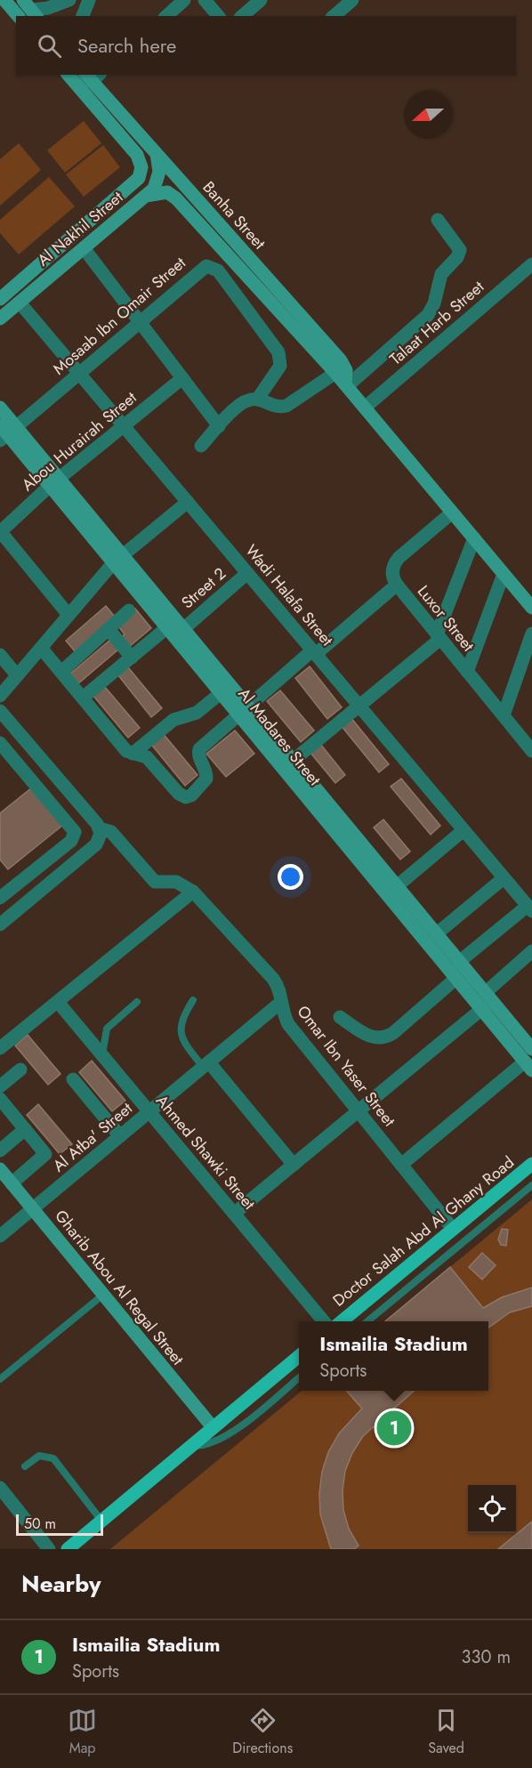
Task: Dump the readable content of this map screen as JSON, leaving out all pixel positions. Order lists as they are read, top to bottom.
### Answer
{
  "streets": {
    "main road": [
      "Banha Street",
      "Al Nakhil Street",
      "Al Madares Street",
      "Doctor Salah Abd Al Ghany Road",
      "Gharib Abou Al Regal Street"
    ],
    "street": [
      "Mosaab Ibn Omair Street",
      "Talaat Harb Street",
      "Abou Hurairah Street",
      "Street 2",
      "Wadi Halafa Street",
      "Luxor Street",
      "Omar Ibn Yaser Street",
      "Al Atba' Street",
      "Ahmed Shawki Street"
    ]
  },
  "crossings": [
    ["Banha Street", "Al Nakhil Street"],
    ["Banha Street", "Talaat Harb Street"],
    ["Banha Street", "Luxor Street"],
    ["Al Nakhil Street", "Wadi Halafa Street"],
    ["Mosaab Ibn Omair Street", "Wadi Halafa Street"],
    ["Mosaab Ibn Omair Street", "Al Madares Street"],
    ["Abou Hurairah Street", "Wadi Halafa Street"],
    ["Abou Hurairah Street", "Al Madares Street"],
    ["Street 2", "Wadi Halafa Street"],
    ["Street 2", "Al Madares Street"],
    ["Omar Ibn Yaser Street", "Al Atba' Street"],
    ["Omar Ibn Yaser Street", "Doctor Salah Abd Al Ghany Road"],
    ["Al Atba' Street", "Ahmed Shawki Street"],
    ["Al Atba' Street", "Gharib Abou Al Regal Street"]
  ],
  "scale_bar": "50 m",
  "north": "left",
  "page": {
    "search": "Search here",
    "popup": ["Ismailia Stadium", "Sports"],
    "pins": "1",
    "scale": "50 m",
    "heading": "Nearby",
    "list": [
      {
        "mark": "1",
        "name": "Ismailia Stadium",
        "note": "Sports",
        "value": "330 m"
      }
    ],
    "nav": ["Map", "Directions", "Saved"]
  }
}
